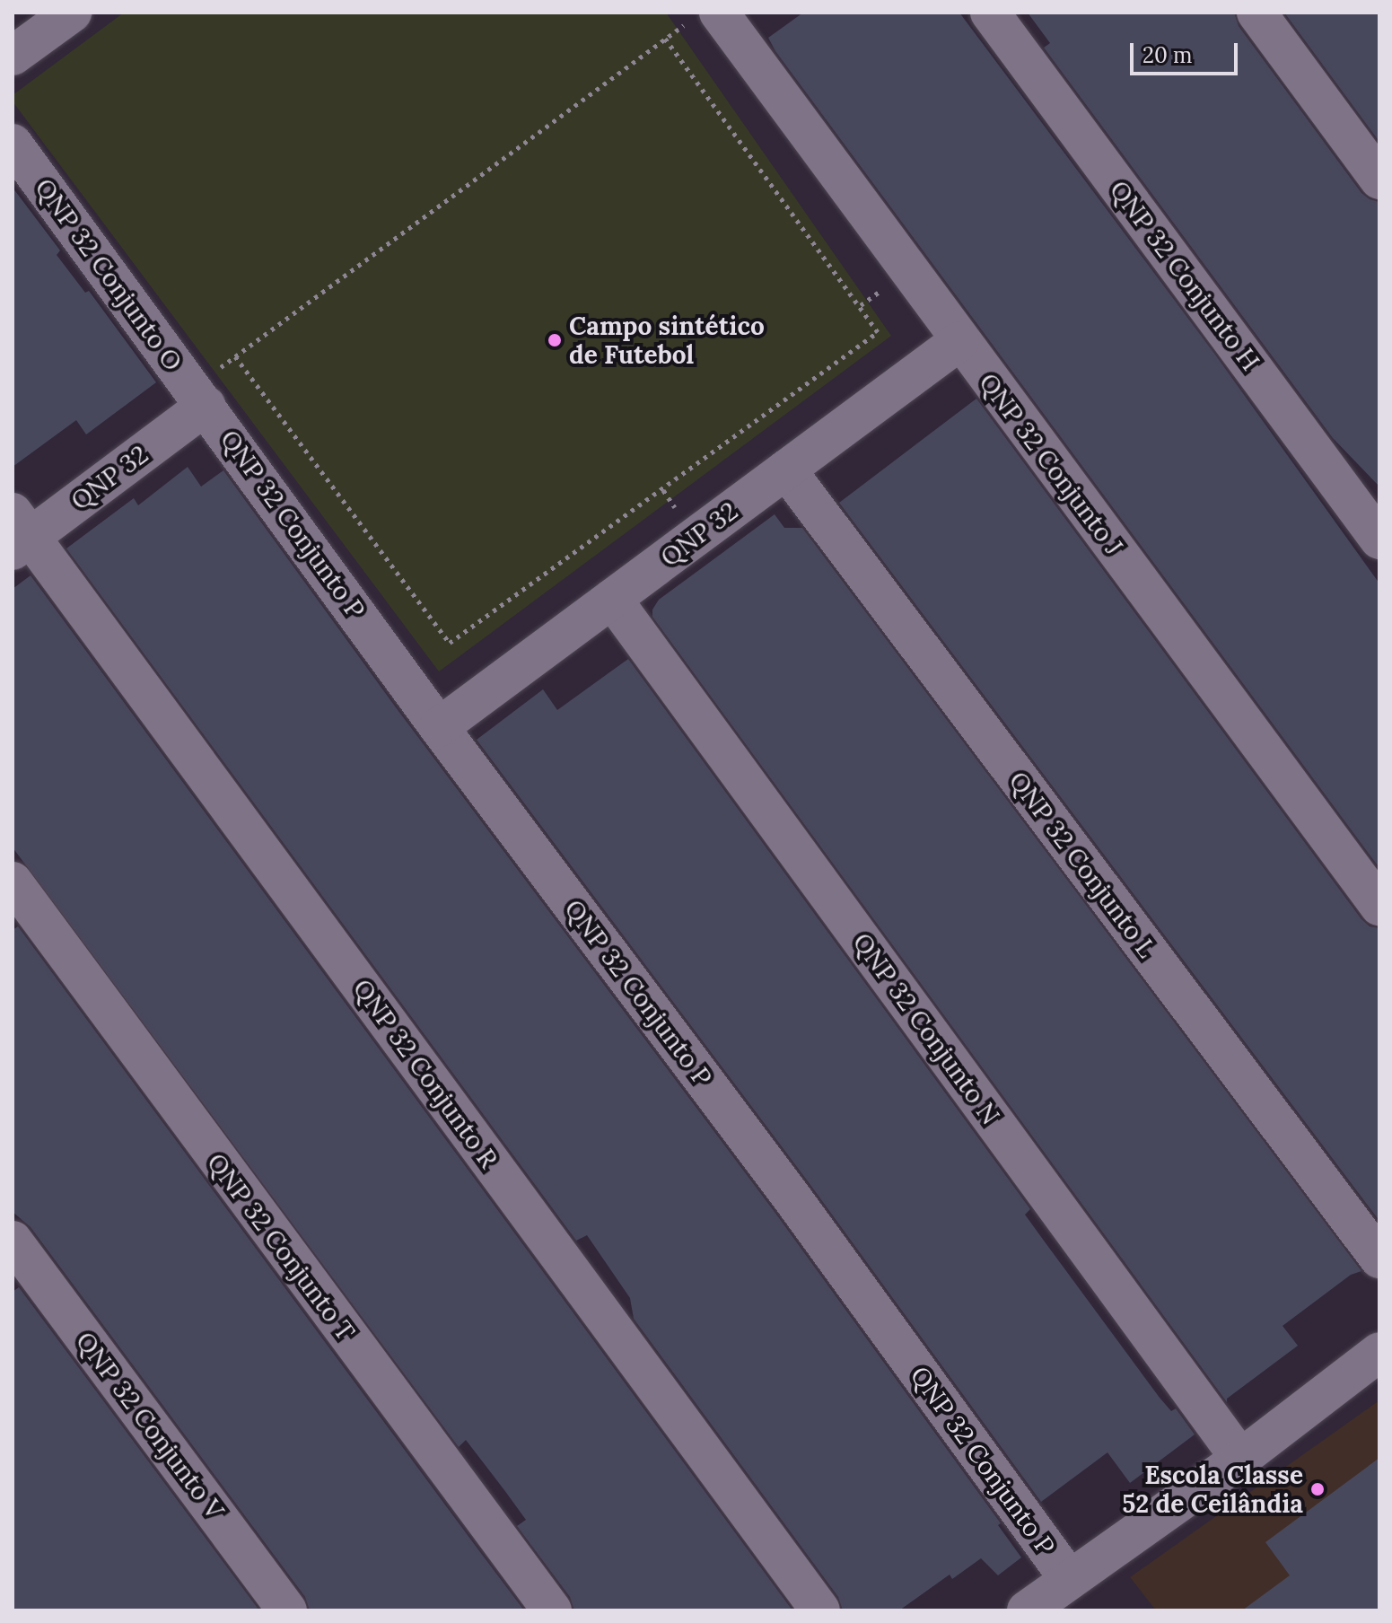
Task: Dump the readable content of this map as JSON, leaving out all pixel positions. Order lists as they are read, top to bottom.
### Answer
{
  "streets": {
    "street": [
      "QNP 32 Conjunto O",
      "QNP 32 Conjunto H",
      "QNP 32 Conjunto J",
      "QNP 32",
      "QNP 32 Conjunto P",
      "QNP 32 Conjunto L",
      "QNP 32 Conjunto N",
      "QNP 32 Conjunto R",
      "QNP 32 Conjunto T",
      "QNP 32 Conjunto V"
    ]
  },
  "crossings": [
    ["QNP 32 Conjunto O", "QNP 32"],
    ["QNP 32 Conjunto O", "QNP 32 Conjunto P"],
    ["QNP 32 Conjunto J", "QNP 32"],
    ["QNP 32", "QNP 32 Conjunto P"],
    ["QNP 32", "QNP 32 Conjunto L"],
    ["QNP 32", "QNP 32 Conjunto N"],
    ["QNP 32", "QNP 32 Conjunto R"]
  ],
  "places": ["Campo sintético de Futebol", "Escola Classe 52 de Ceilândia"],
  "scale_bar": "20 m"
}
